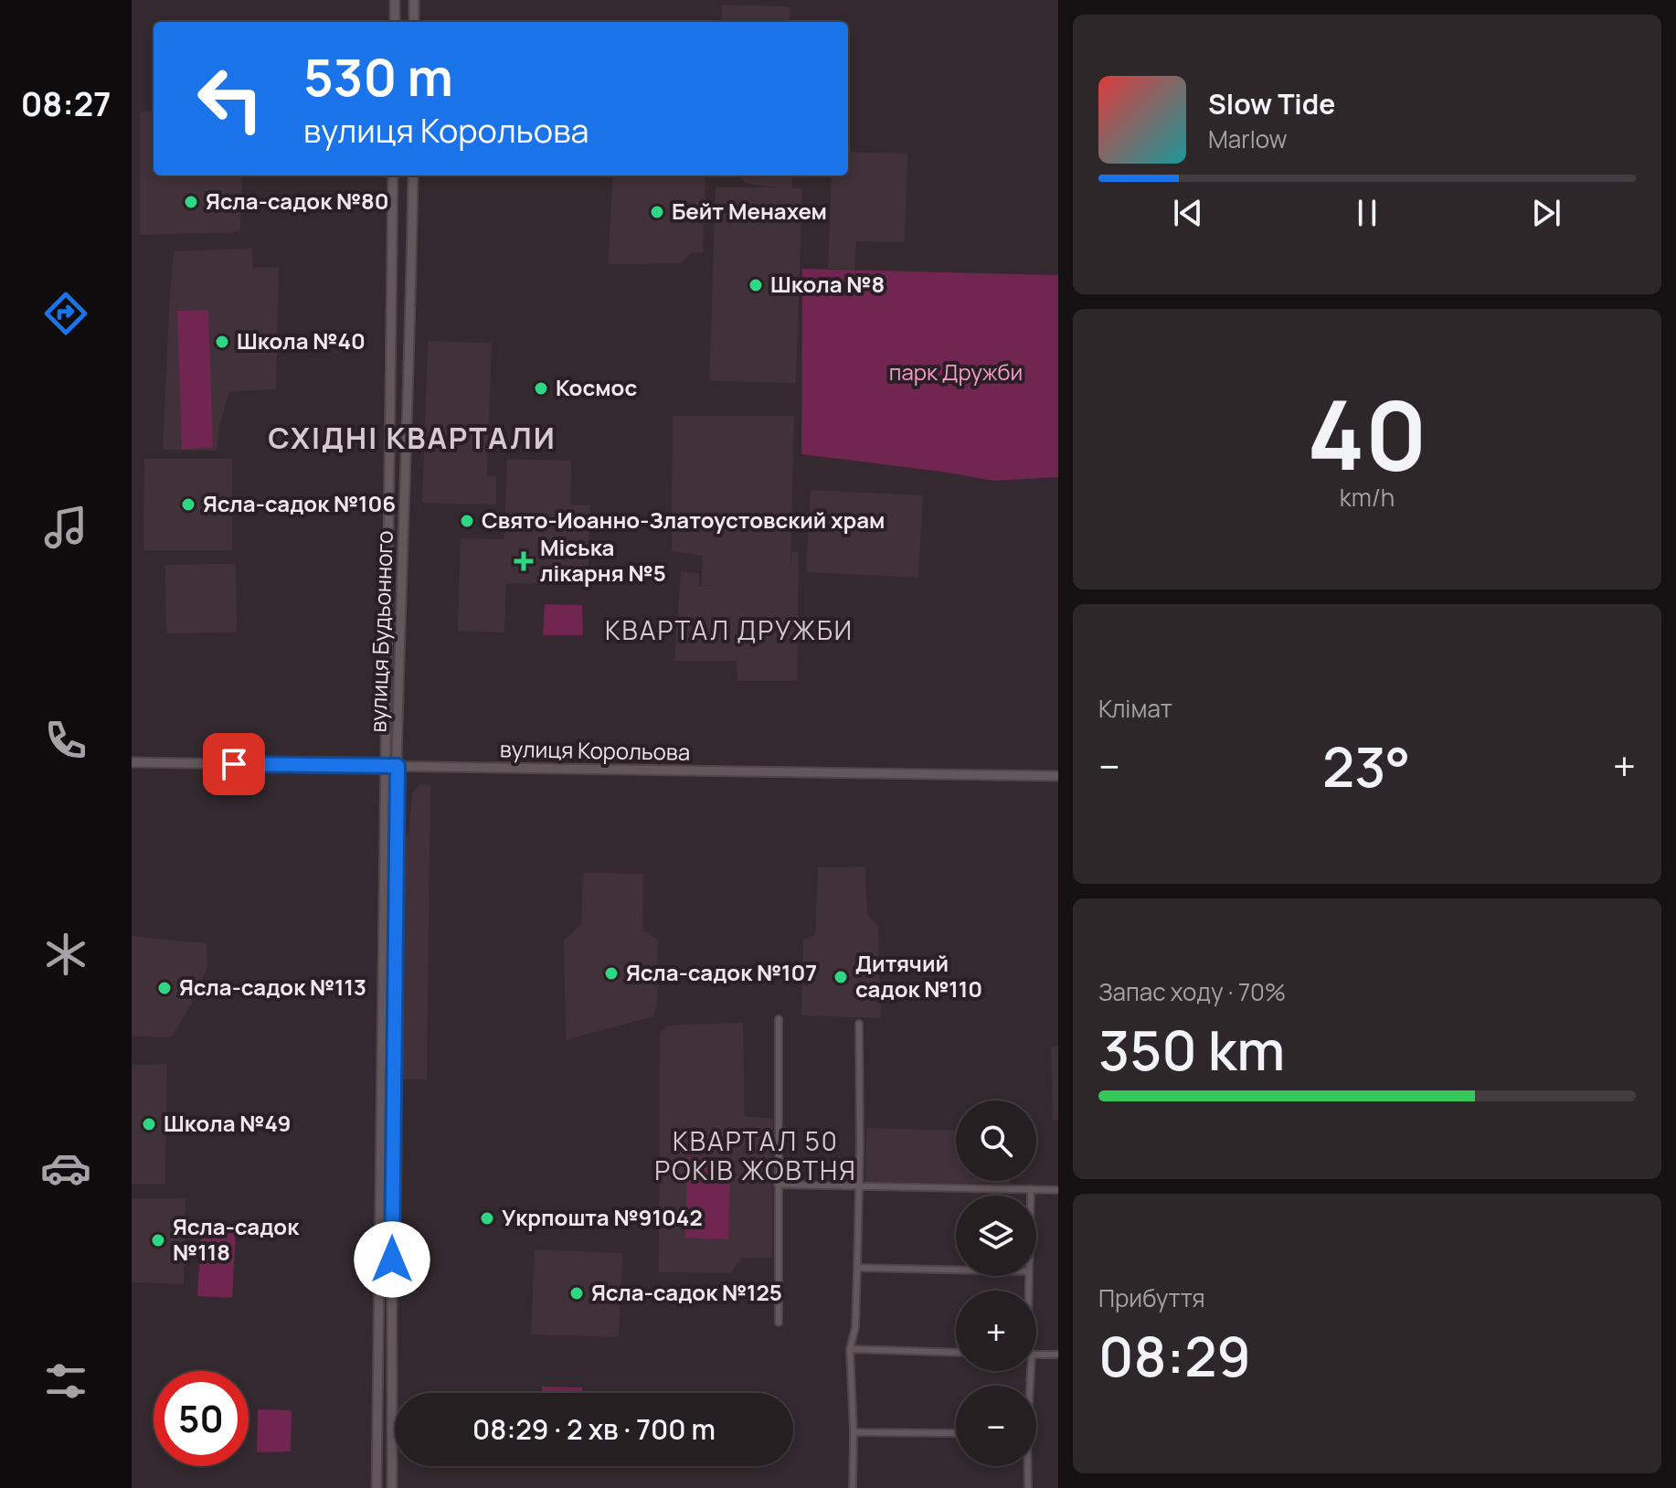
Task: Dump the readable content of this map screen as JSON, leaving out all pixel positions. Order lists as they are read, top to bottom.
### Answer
{
  "streets": {
    "main road": ["вулиця Будьонного", "вулиця Корольова"]
  },
  "crossings": [
    ["вулиця Будьонного", "вулиця Корольова"]
  ],
  "districts": ["СХІДНІ КВАРТАЛИ", "КВАРТАЛ ДРУЖБИ", "КВАРТАЛ 50 РОКІВ ЖОВТНЯ"],
  "parks": ["парк Дружби"],
  "places": {
    "other": [
      "Ясла-садок №80",
      "Бейт Менахем",
      "Школа №8",
      "Школа №40",
      "Космос",
      "Ясла-садок №106",
      "Свято-Иоанно-Златоустовский храм",
      "Ясла-садок №107",
      "Дитячий садок №110",
      "Ясла-садок №113",
      "Школа №49",
      "Укрпошта №91042",
      "Ясла-садок №118",
      "Ясла-садок №125"
    ],
    "health": ["Міська лікарня №5"]
  },
  "page": {
    "tabs": "08:27",
    "turn": ["530 m", "вулиця Корольова"],
    "song": ["Slow Tide", "Marlow"],
    "tile": [
      ["40", "km/h"],
      "Клімат",
      ["Запас ходу · 70%", "350 km"],
      ["Прибуття", "08:29"]
    ],
    "heat": ["−", "23°", "+"],
    "map_buttons": ["+", "−"],
    "limit": "50",
    "trip": "08:29 · 2 хв · 700 m"
  }
}
